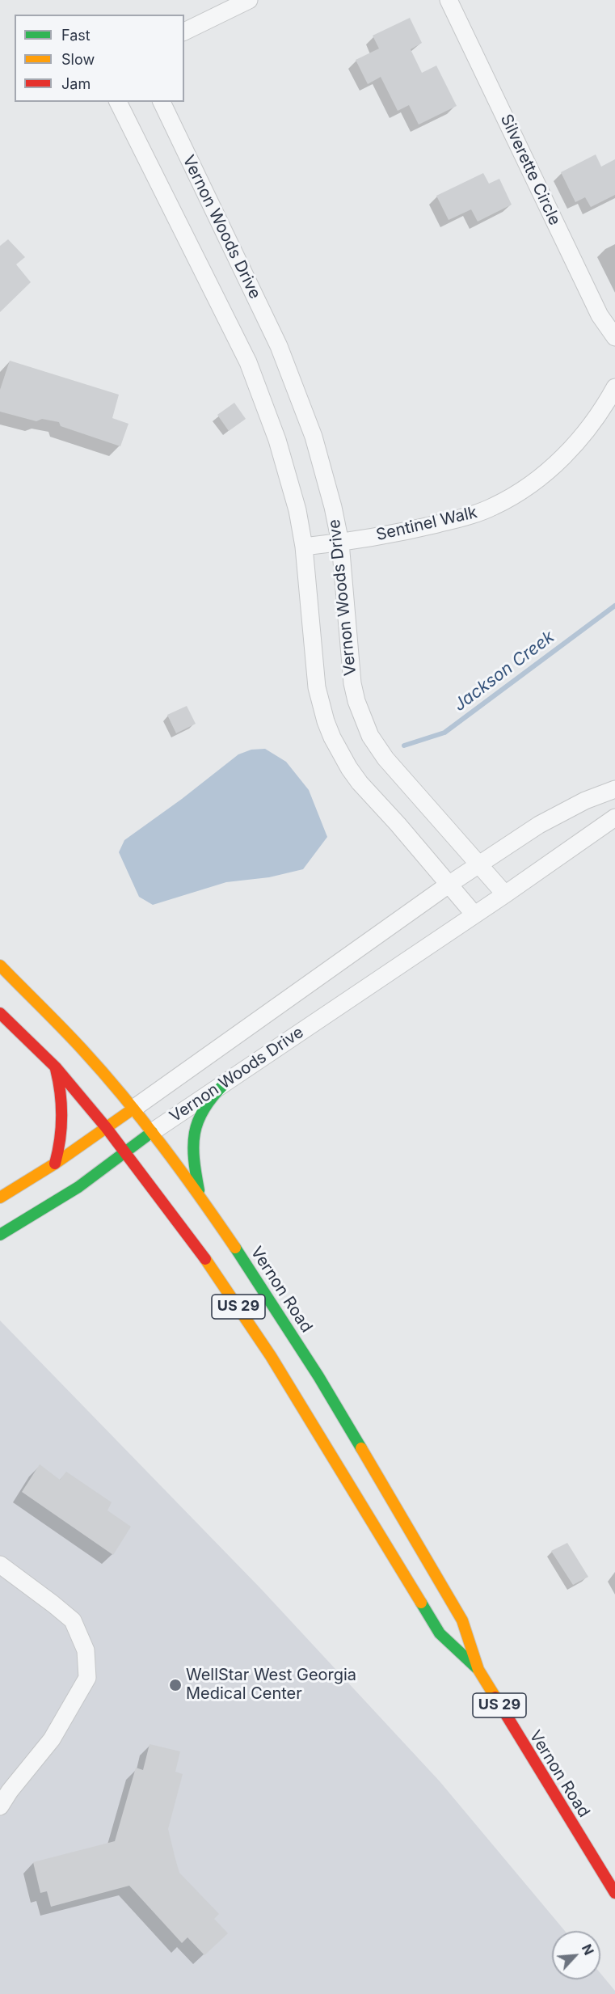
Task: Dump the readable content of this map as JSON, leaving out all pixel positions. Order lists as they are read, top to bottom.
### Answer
{
  "streets": {
    "main road": ["Vernon Woods Drive", "Vernon Road", "US 29"],
    "street": ["Silverette Circle", "Sentinel Walk"]
  },
  "crossings": [
    ["Vernon Woods Drive", "Sentinel Walk"],
    ["Vernon Woods Drive", "Vernon Road"]
  ],
  "water": ["Jackson Creek"],
  "places": ["WellStar West Georgia Medical Center"],
  "legend": ["Fast", "Slow", "Jam"],
  "north": "top right"
}
